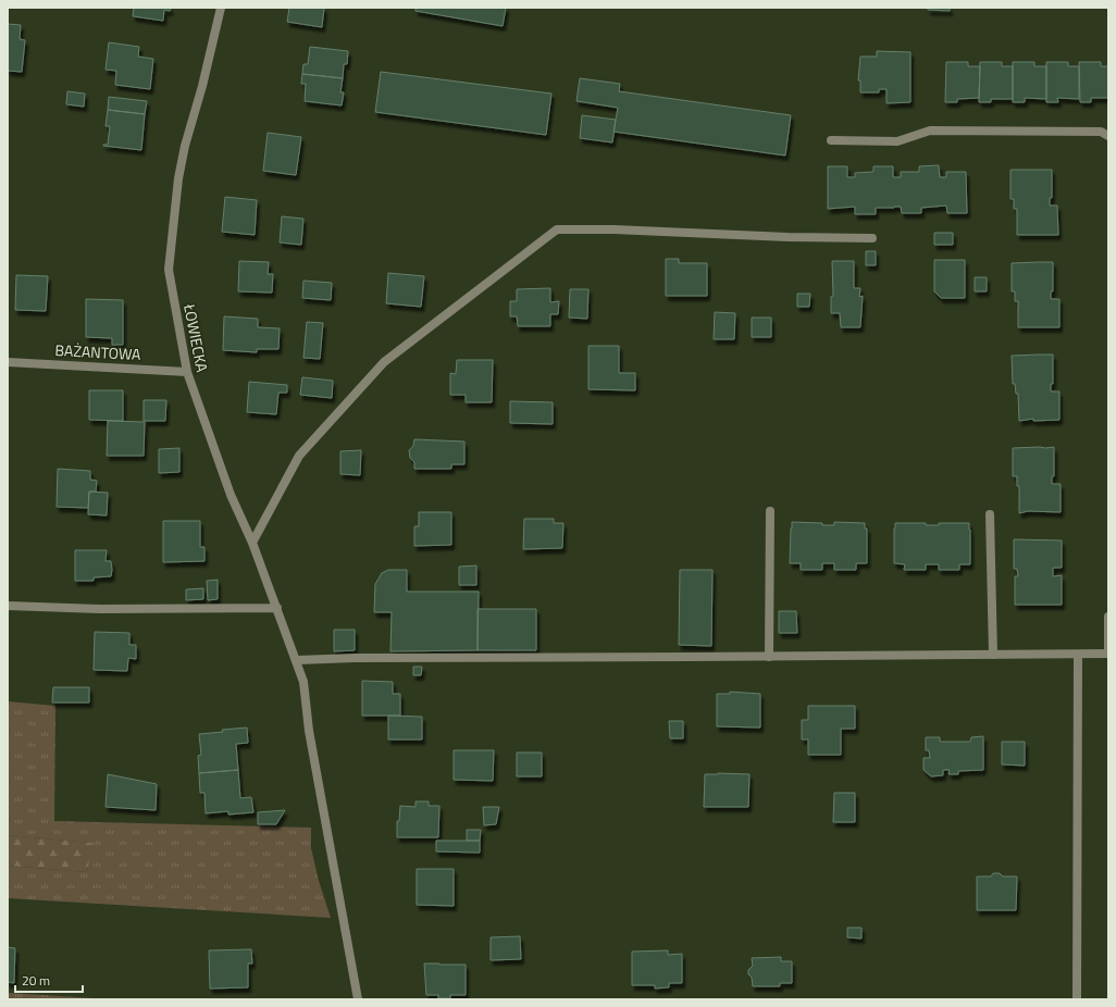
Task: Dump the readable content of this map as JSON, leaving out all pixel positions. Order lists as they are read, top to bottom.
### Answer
{
  "streets": {
    "street": ["ŁOWIECKA", "BAŻANTOWA"]
  },
  "crossings": [
    ["ŁOWIECKA", "BAŻANTOWA"]
  ],
  "scale_bar": "20 m"
}
